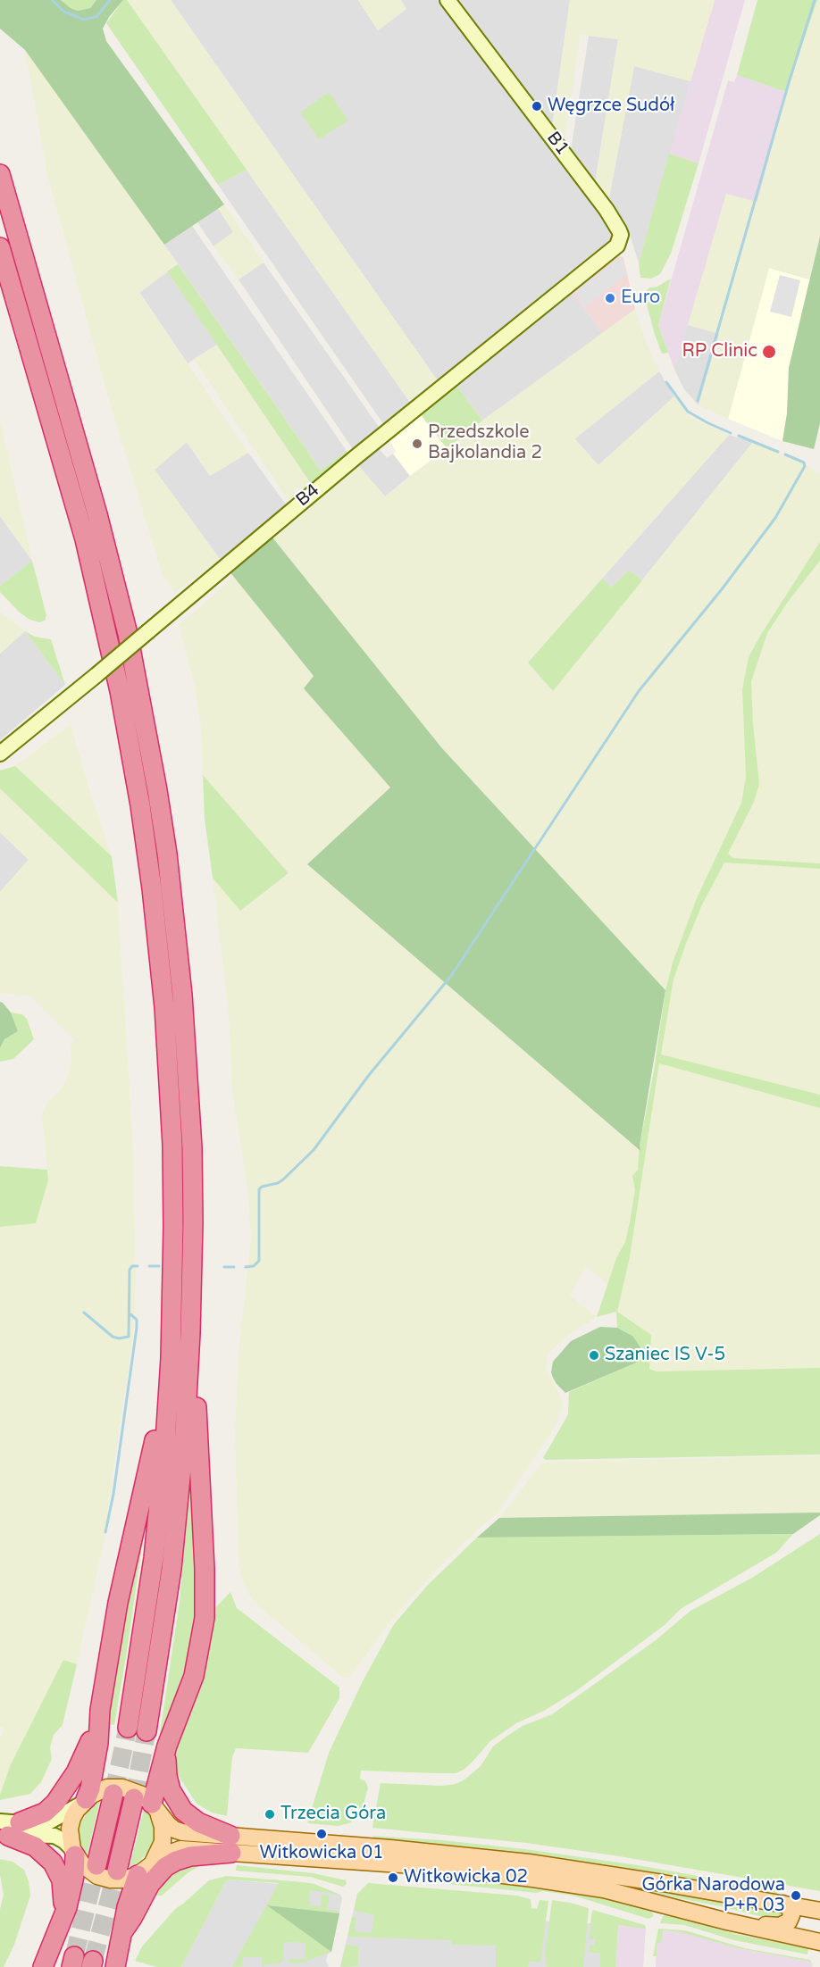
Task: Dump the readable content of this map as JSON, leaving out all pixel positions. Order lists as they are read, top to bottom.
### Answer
{
  "streets": {
    "street": ["B1", "B4"]
  },
  "crossings": [
    ["B1", "B4"]
  ],
  "places": [
    "Węgrzce Sudół",
    "Euro",
    "RP Clinic",
    "Przedszkole Bajkolandia 2",
    "Szaniec IS V-5",
    "Trzecia Góra",
    "Witkowicka 01",
    "Witkowicka 02",
    "Górka Narodowa P+R 03"
  ]
}
